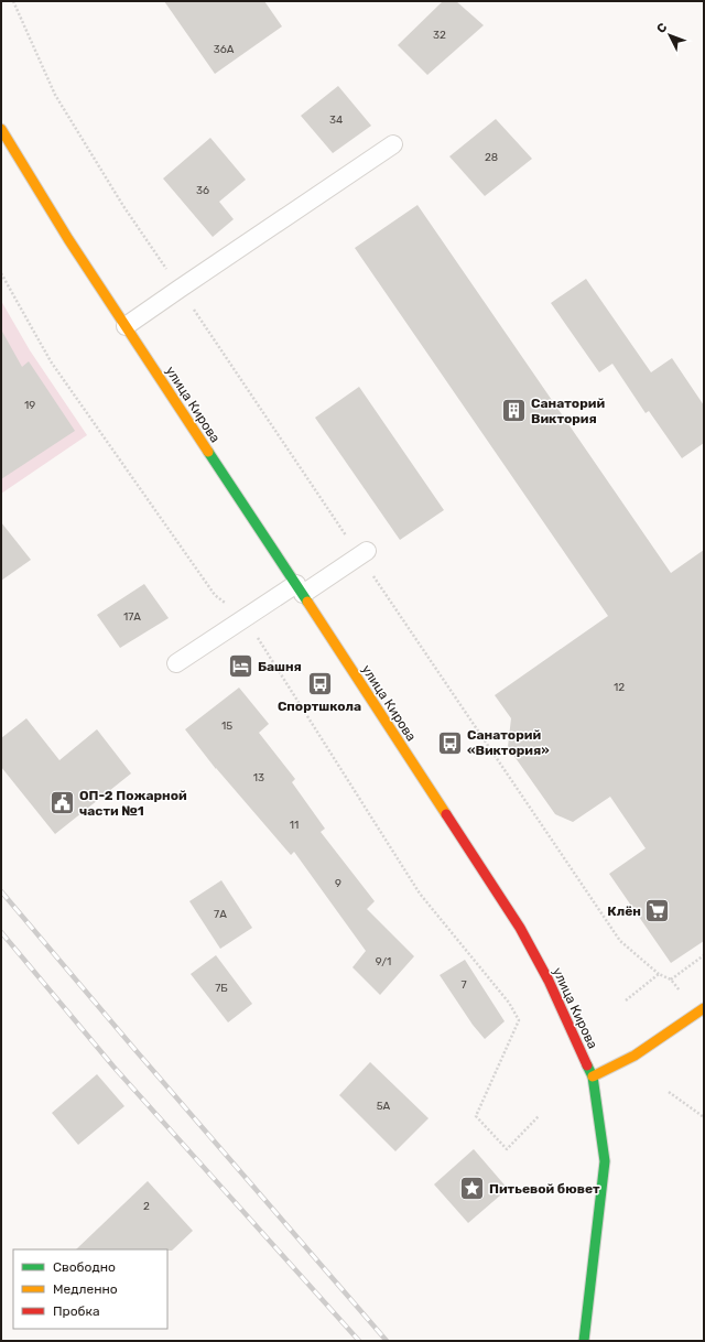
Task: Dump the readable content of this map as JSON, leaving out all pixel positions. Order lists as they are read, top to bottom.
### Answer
{
  "streets": {
    "street": ["улица Кирова"]
  },
  "places": {
    "building": ["Санаторий Виктория"],
    "hotel": ["Башня"],
    "bus stop": ["Спортшкола", "Санаторий «Виктория»"],
    "public building": ["ОП-2 Пожарной части №1"],
    "supermarket": ["Клён"],
    "place": ["Питьевой бювет"]
  },
  "house_numbers": [
    "32",
    "36А",
    "34",
    "28",
    "36",
    "19",
    "17А",
    "12",
    "15",
    "13",
    "11",
    "9",
    "7А",
    "9/1",
    "7",
    "7Б",
    "5А",
    "2"
  ],
  "legend": ["Свободно", "Медленно", "Пробка"],
  "north": "top left"
}
